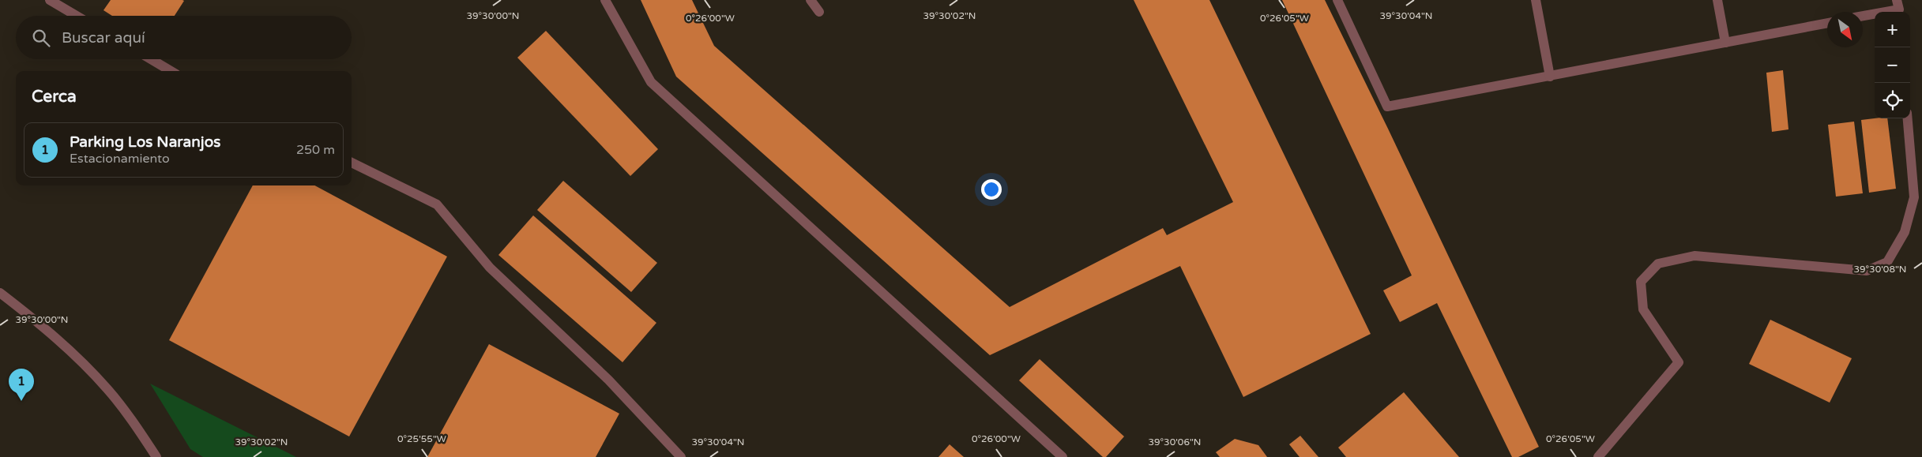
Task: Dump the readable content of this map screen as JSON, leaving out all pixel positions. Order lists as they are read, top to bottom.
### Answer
{
  "north": "bottom right",
  "page": {
    "map_buttons": ["+", "−"],
    "search": "Buscar aquí",
    "heading": "Cerca",
    "list": [
      {
        "mark": "1",
        "name": "Parking Los Naranjos",
        "note": "Estacionamiento",
        "value": "250 m"
      }
    ],
    "pins": "1"
  },
  "coordinates": [
    "39°30'00\"N",
    "39°30'02\"N",
    "39°30'04\"N",
    "0°26'00\"W",
    "0°26'05\"W",
    "39°30'08\"N",
    "0°25'55\"W",
    "39°30'06\"N"
  ]
}
